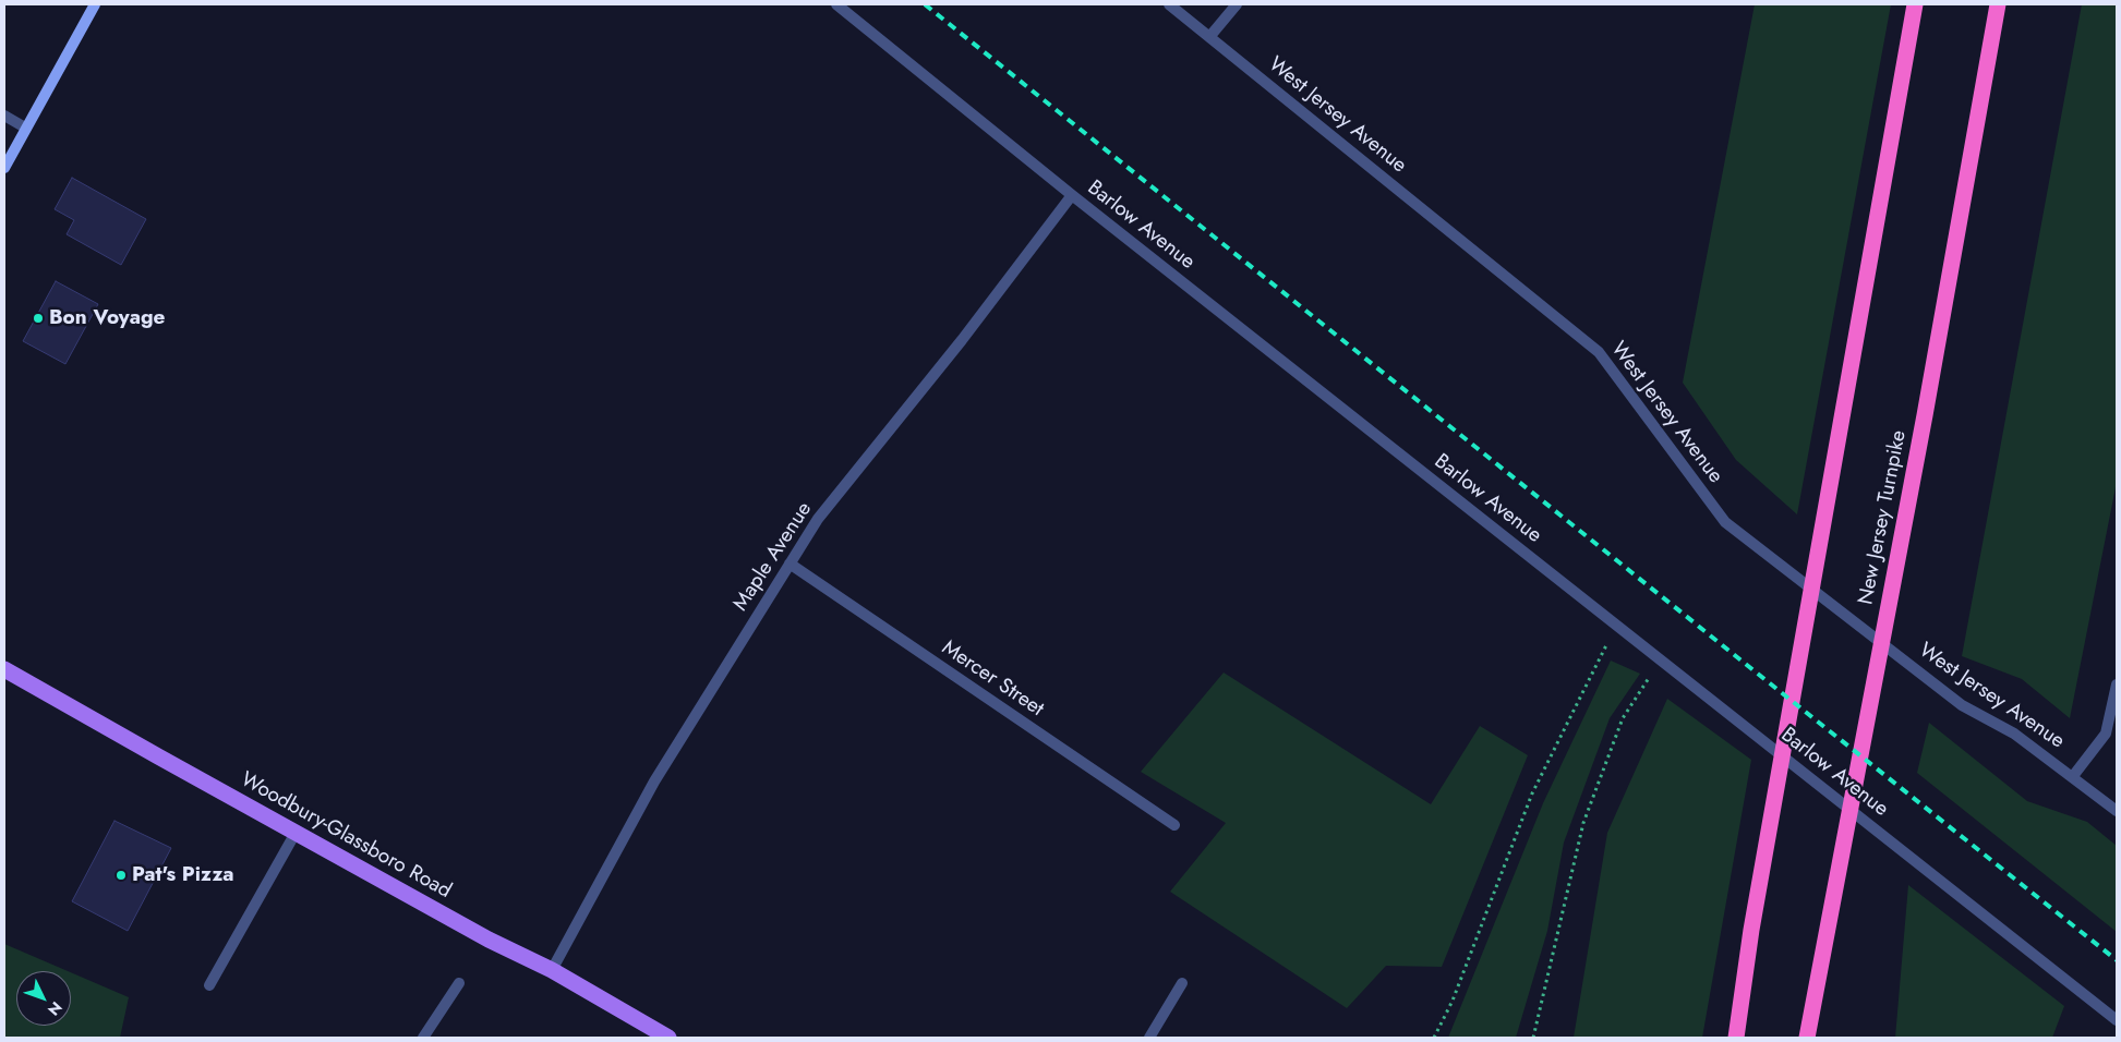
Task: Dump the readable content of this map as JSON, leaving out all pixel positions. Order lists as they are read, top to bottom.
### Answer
{
  "streets": {
    "highway": ["New Jersey Turnpike"],
    "main road": ["Woodbury-Glassboro Road"],
    "street": [
      "West Jersey Avenue",
      "Barlow Avenue",
      "Maple Avenue",
      "Mercer Street"
    ]
  },
  "crossings": [
    ["Barlow Avenue", "Maple Avenue"],
    ["Maple Avenue", "Mercer Street"],
    ["Maple Avenue", "Woodbury-Glassboro Road"]
  ],
  "places": ["Bon Voyage", "Pat's Pizza"],
  "north": "bottom right"
}
